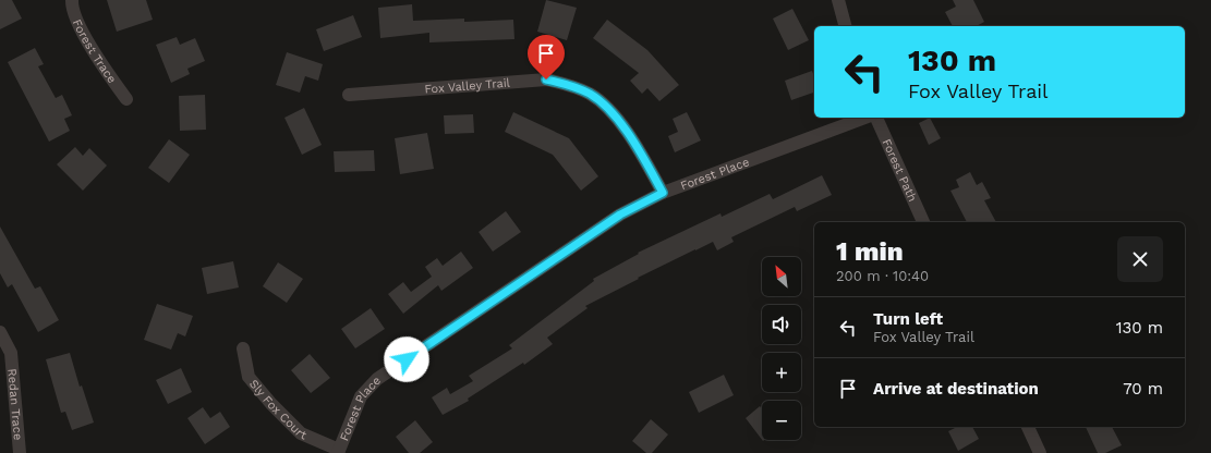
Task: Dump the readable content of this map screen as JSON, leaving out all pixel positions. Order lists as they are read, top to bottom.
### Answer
{
  "streets": {
    "street": [
      "Forest Trace",
      "Fox Valley Trail",
      "Forest Path",
      "Forest Place",
      "Redan Trace",
      "Sly Fox Court"
    ]
  },
  "crossings": [
    ["Fox Valley Trail", "Forest Place"],
    ["Forest Place", "Sly Fox Court"]
  ],
  "north": "top left",
  "page": {
    "turn": ["130 m", "Fox Valley Trail"],
    "heading": ["1 min", "200 m · 10:40"],
    "map_buttons": ["+", "−"],
    "list": [
      {
        "name": "Turn left",
        "note": "Fox Valley Trail",
        "value": "130 m"
      },
      {
        "name": "Arrive at destination",
        "value": "70 m"
      }
    ]
  }
}
